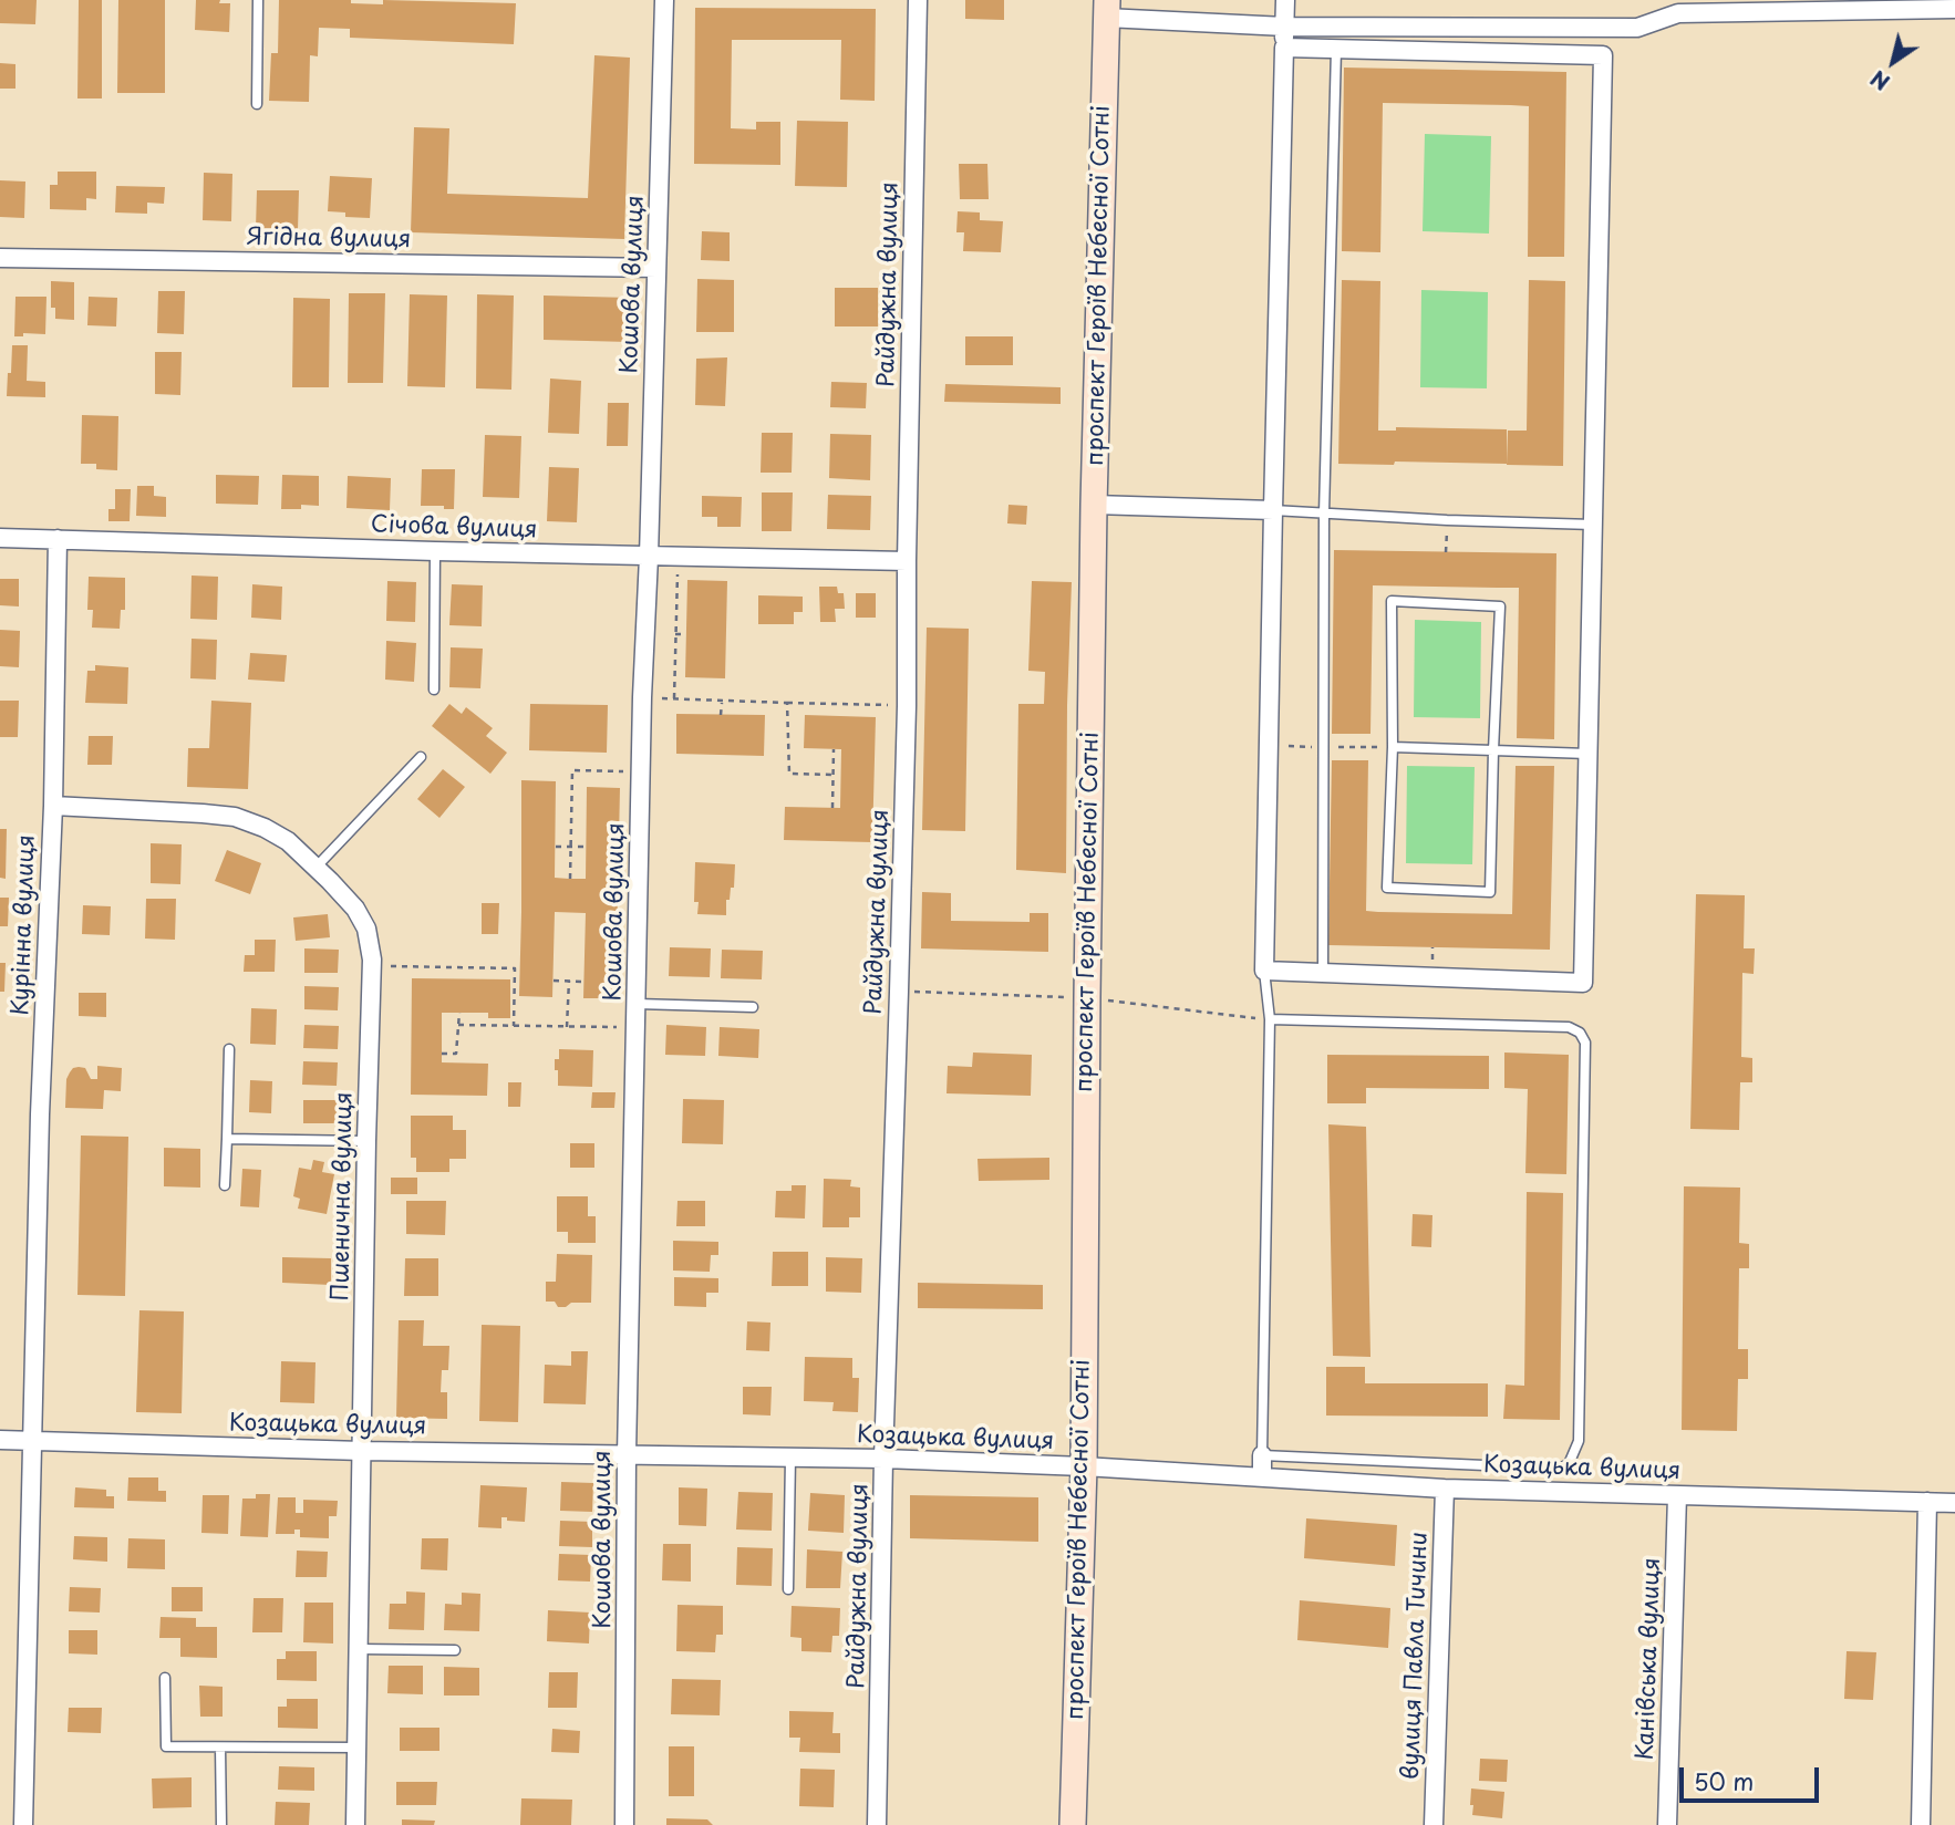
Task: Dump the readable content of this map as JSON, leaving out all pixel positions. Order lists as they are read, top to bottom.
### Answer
{
  "streets": {
    "street": [
      "Ягідна вулиця",
      "Кошова вулиця",
      "Райдужна вулиця",
      "проспект Героїв Небесної Сотні",
      "Січова вулиця",
      "Курінна вулиця",
      "Пшенична вулиця",
      "Козацька вулиця",
      "вулиця Павла Тичини",
      "Канівська вулиця"
    ]
  },
  "crossings": [
    ["Ягідна вулиця", "Кошова вулиця"],
    ["Кошова вулиця", "Січова вулиця"],
    ["Кошова вулиця", "Козацька вулиця"],
    ["Райдужна вулиця", "Січова вулиця"],
    ["Райдужна вулиця", "Козацька вулиця"],
    ["проспект Героїв Небесної Сотні", "Козацька вулиця"],
    ["Січова вулиця", "Курінна вулиця"],
    ["Курінна вулиця", "Пшенична вулиця"],
    ["Курінна вулиця", "Козацька вулиця"],
    ["Пшенична вулиця", "Козацька вулиця"],
    ["Козацька вулиця", "вулиця Павла Тичини"],
    ["Козацька вулиця", "Канівська вулиця"]
  ],
  "scale_bar": "50 m",
  "north": "bottom left"
}
